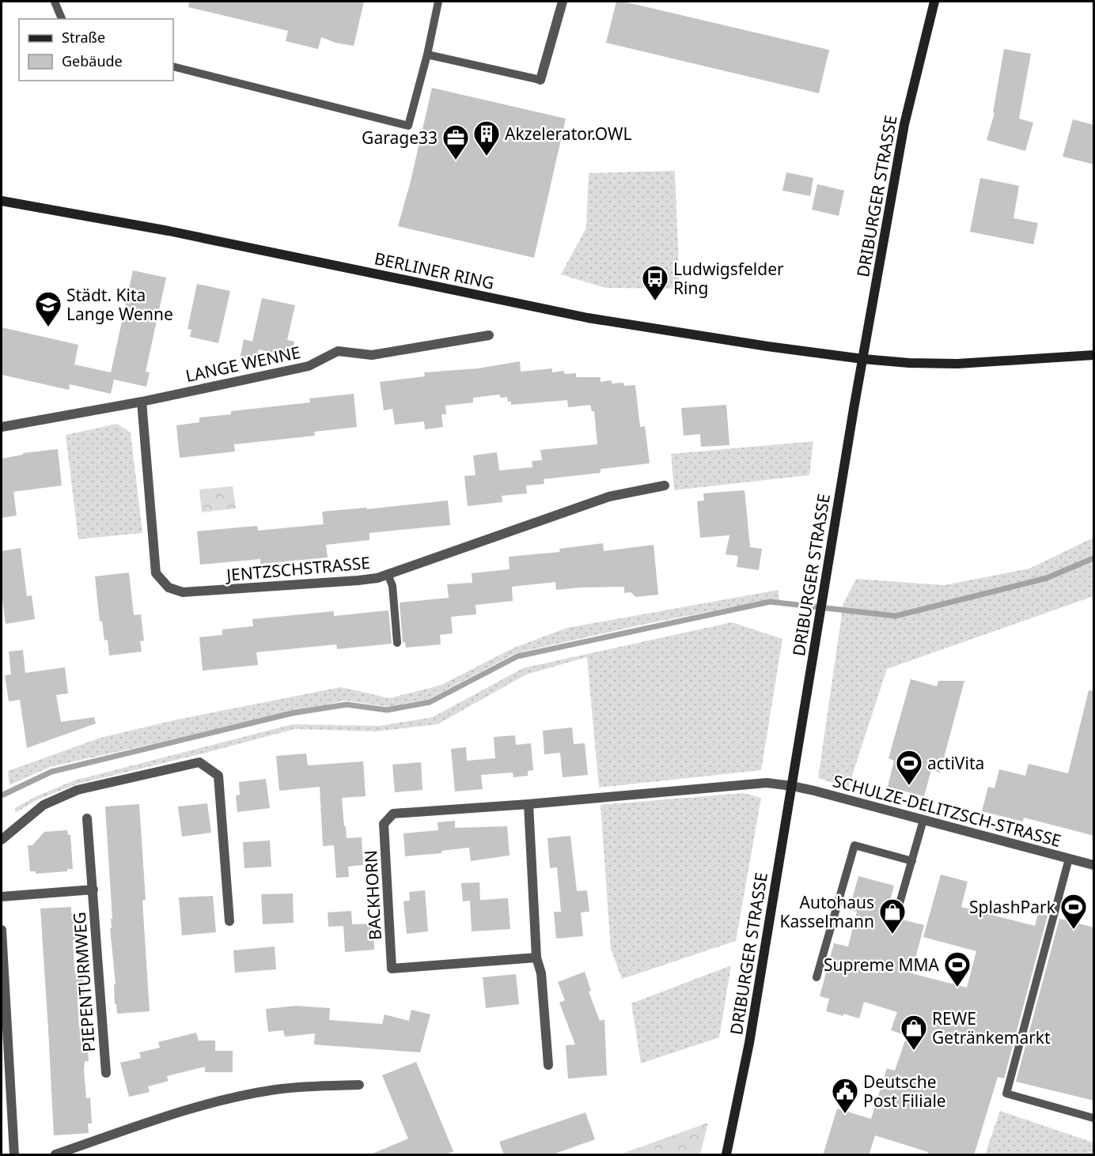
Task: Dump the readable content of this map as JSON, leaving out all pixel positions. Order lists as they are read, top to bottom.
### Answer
{
  "streets": {
    "main road": ["DRIBURGER STRASSE", "BERLINER RING"],
    "street": [
      "LANGE WENNE",
      "JENTZSCHSTRASSE",
      "SCHULZE-DELITZSCH-STRASSE",
      "BACKHORN",
      "PIEPENTURMWEG"
    ]
  },
  "crossings": [
    ["DRIBURGER STRASSE", "BERLINER RING"],
    ["DRIBURGER STRASSE", "SCHULZE-DELITZSCH-STRASSE"],
    ["DRIBURGER STRASSE", "BACKHORN"],
    ["LANGE WENNE", "JENTZSCHSTRASSE"],
    ["SCHULZE-DELITZSCH-STRASSE", "BACKHORN"]
  ],
  "places": {
    "building": ["Akzelerator.OWL"],
    "office": ["Garage33"],
    "bus stop": ["Ludwigsfelder Ring"],
    "school or university": ["Städt. Kita Lange Wenne"],
    "sports": ["actiVita", "SplashPark", "Supreme MMA"],
    "shop": ["Autohaus Kasselmann", "REWE Getränkemarkt"],
    "public building": ["Deutsche Post Filiale"]
  },
  "legend": ["Straße", "Gebäude"]
}
